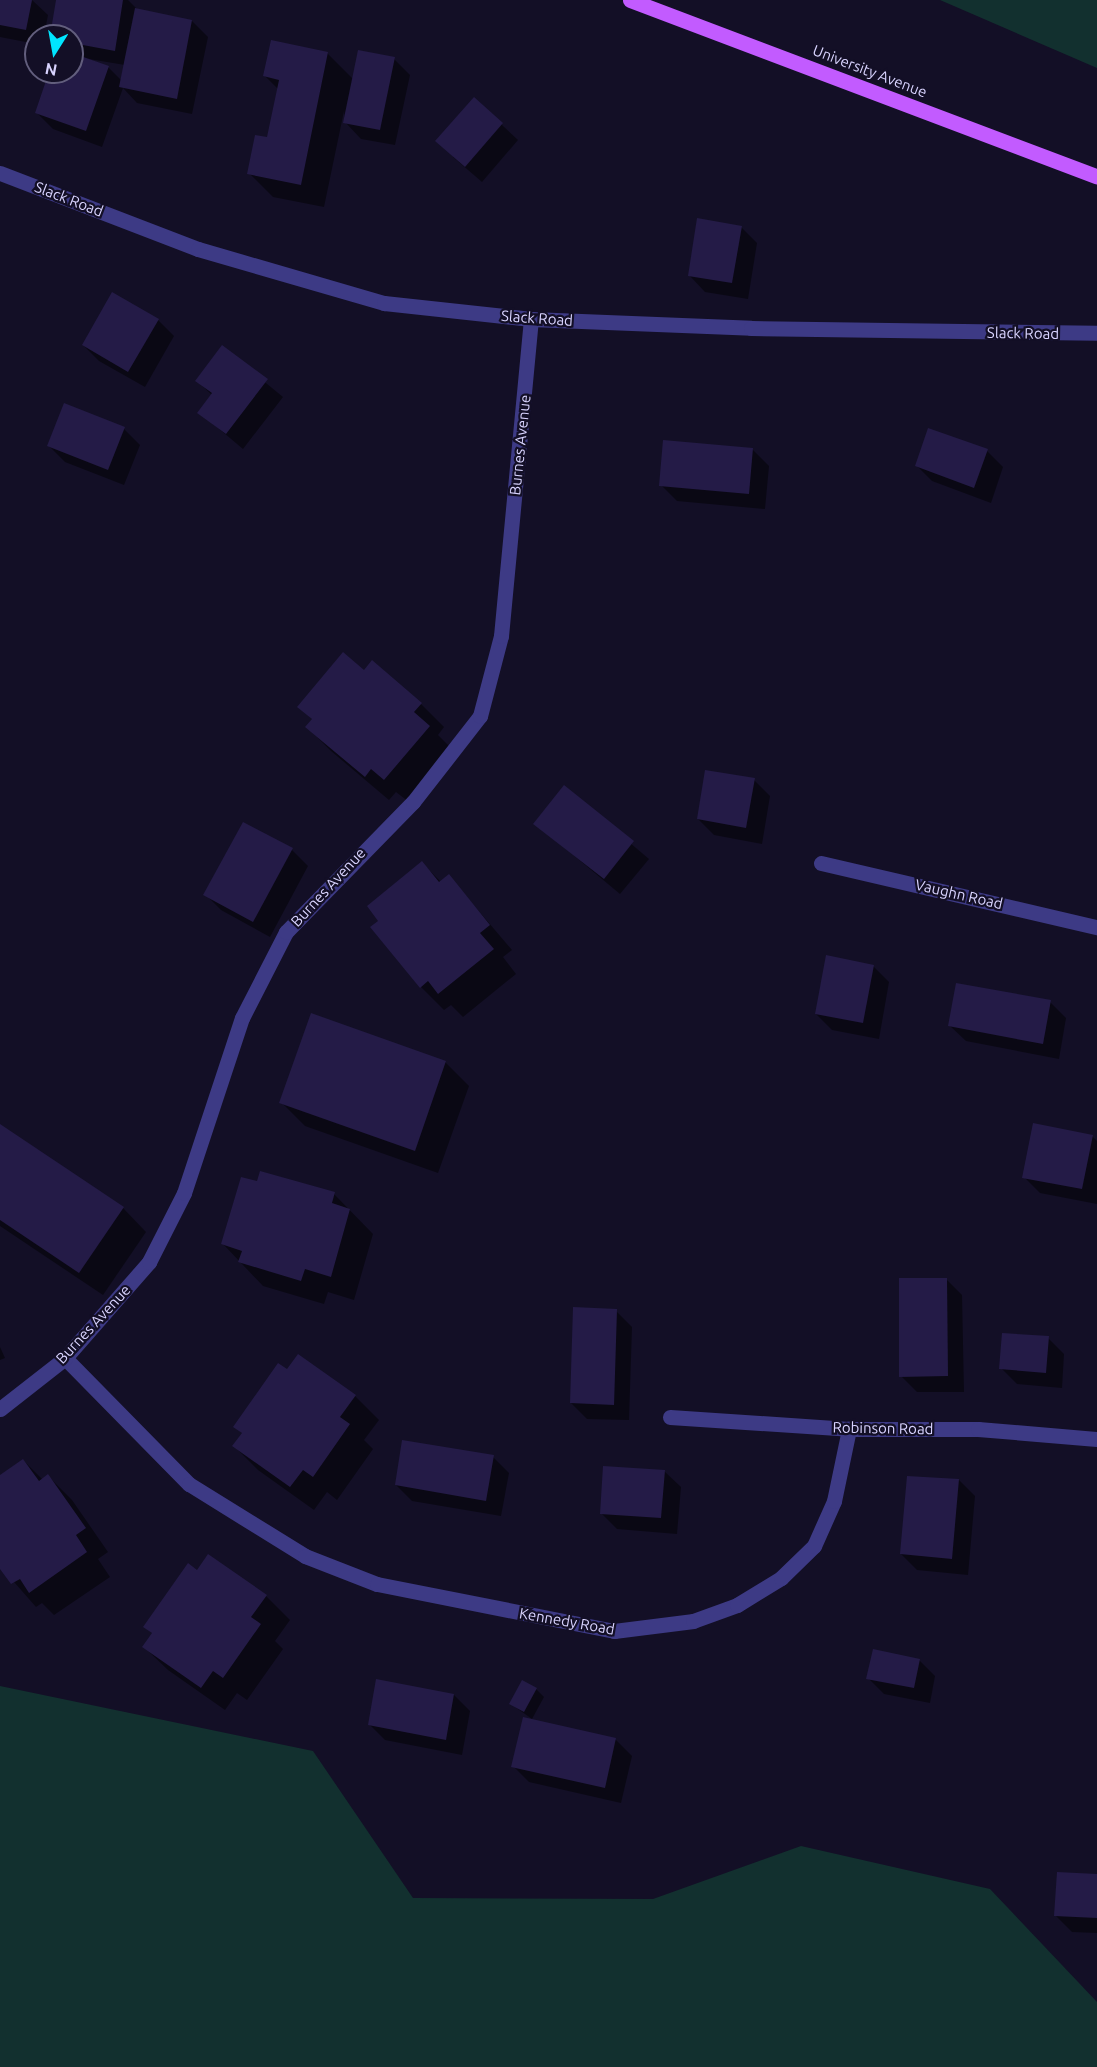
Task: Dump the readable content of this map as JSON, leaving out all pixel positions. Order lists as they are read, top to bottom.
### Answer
{
  "streets": {
    "main road": ["University Avenue"],
    "street": [
      "Slack Road",
      "Burnes Avenue",
      "Vaughn Road",
      "Robinson Road",
      "Kennedy Road"
    ]
  },
  "crossings": [
    ["Slack Road", "Burnes Avenue"],
    ["Burnes Avenue", "Kennedy Road"],
    ["Robinson Road", "Kennedy Road"]
  ],
  "north": "bottom"
}
